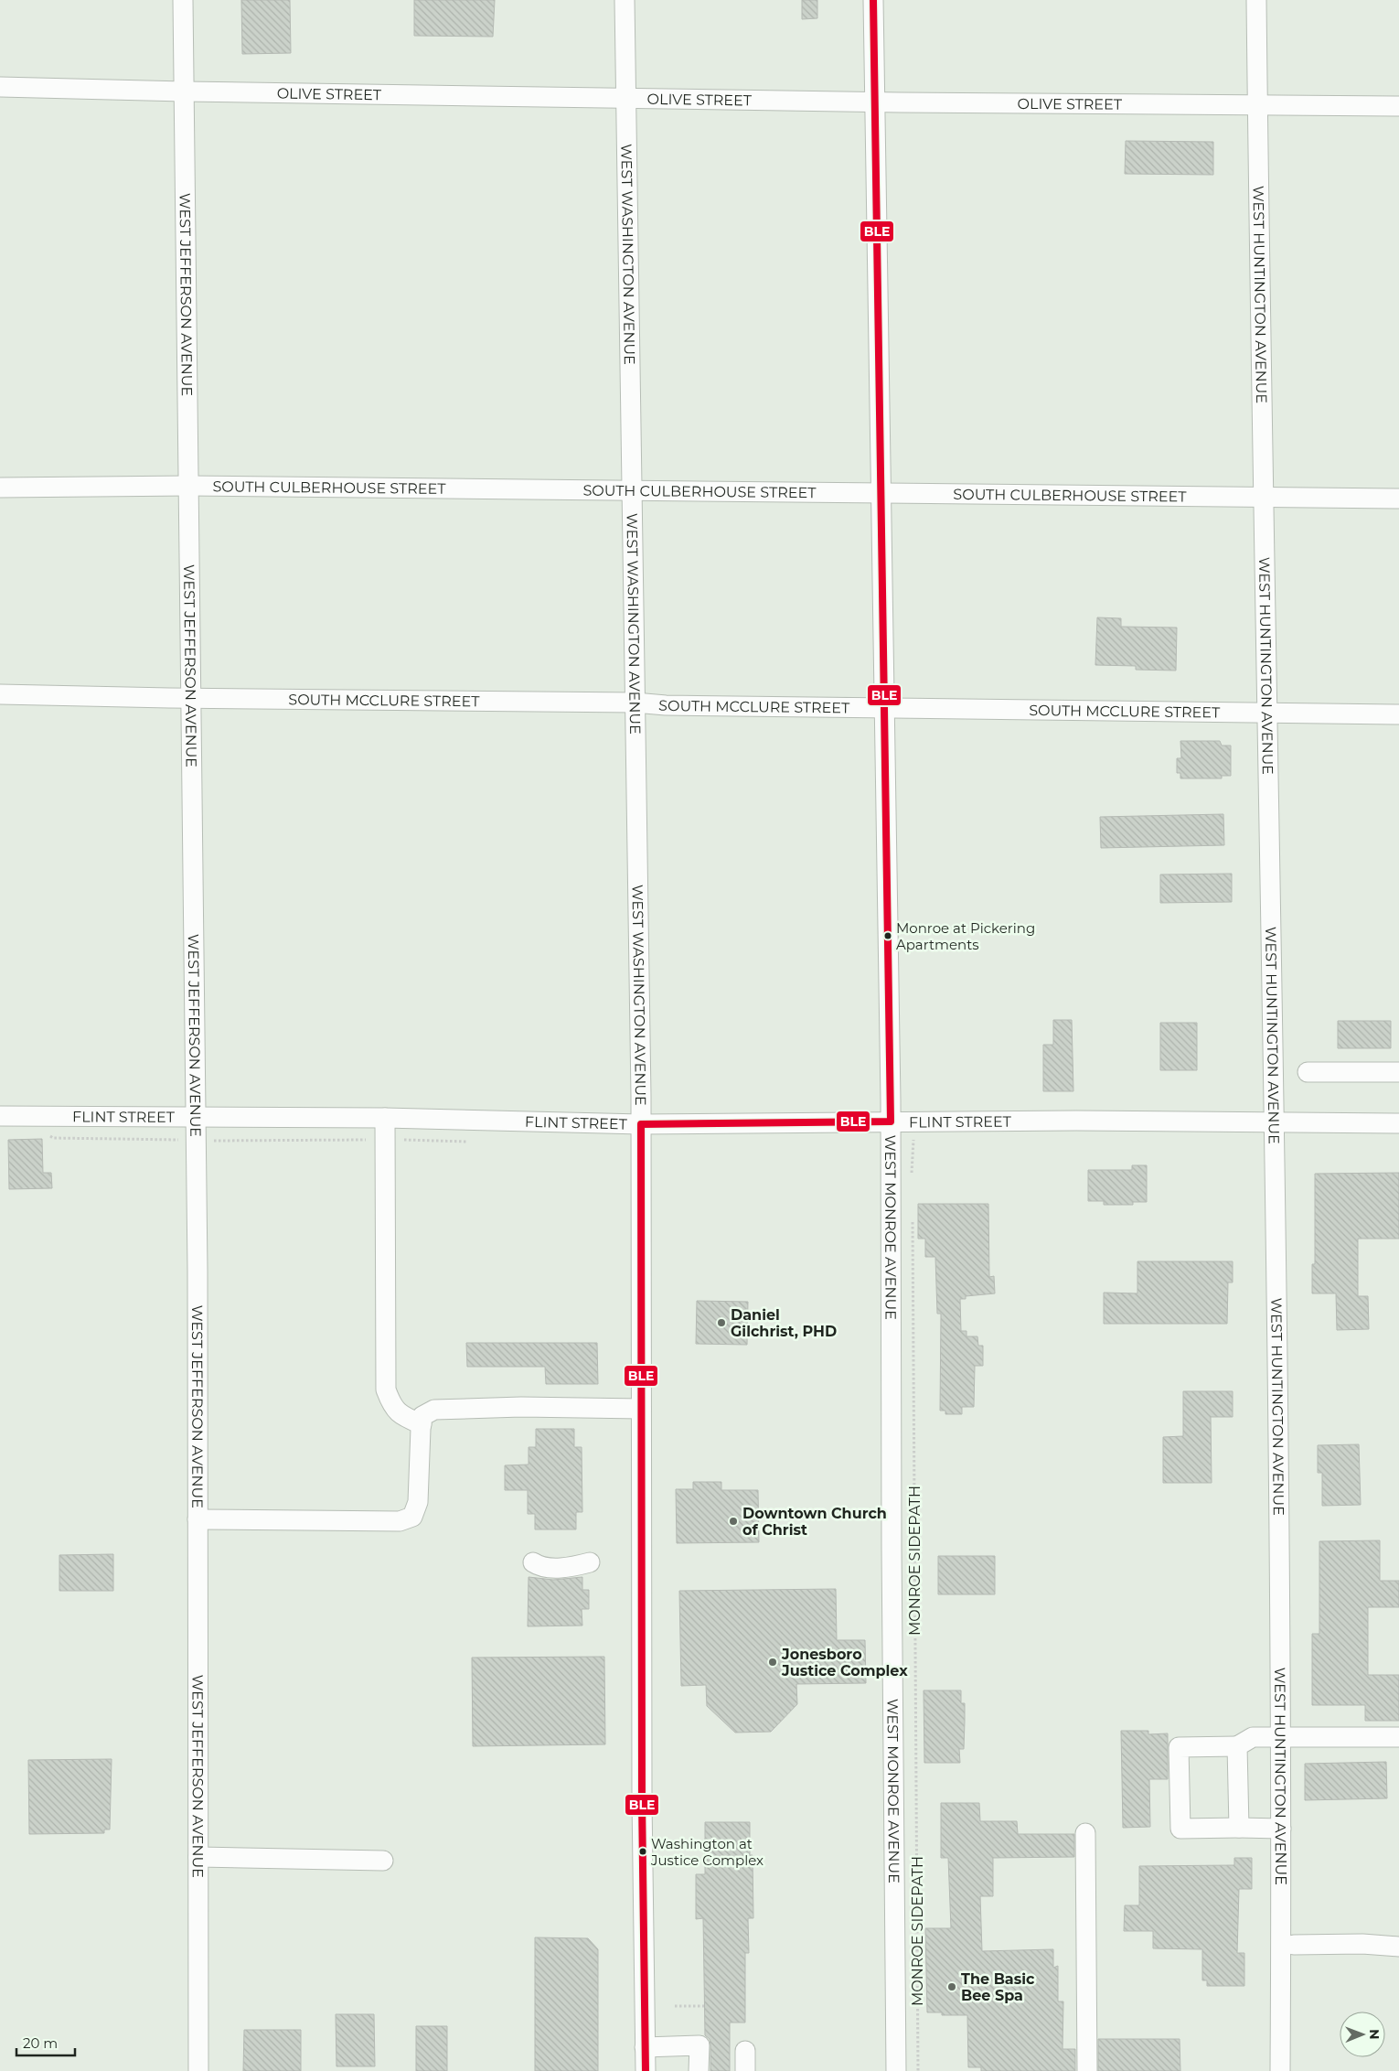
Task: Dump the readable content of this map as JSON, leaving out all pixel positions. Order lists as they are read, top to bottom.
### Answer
{
  "streets": {
    "street": [
      "OLIVE STREET",
      "WEST WASHINGTON AVENUE",
      "WEST JEFFERSON AVENUE",
      "WEST HUNTINGTON AVENUE",
      "SOUTH CULBERHOUSE STREET",
      "SOUTH MCCLURE STREET",
      "FLINT STREET",
      "WEST MONROE AVENUE"
    ],
    "path": ["MONROE SIDEPATH"]
  },
  "crossings": [
    ["OLIVE STREET", "WEST WASHINGTON AVENUE"],
    ["OLIVE STREET", "WEST JEFFERSON AVENUE"],
    ["OLIVE STREET", "WEST HUNTINGTON AVENUE"],
    ["OLIVE STREET", "WEST MONROE AVENUE"],
    ["WEST WASHINGTON AVENUE", "SOUTH CULBERHOUSE STREET"],
    ["WEST WASHINGTON AVENUE", "SOUTH MCCLURE STREET"],
    ["WEST WASHINGTON AVENUE", "FLINT STREET"],
    ["WEST JEFFERSON AVENUE", "SOUTH CULBERHOUSE STREET"],
    ["WEST JEFFERSON AVENUE", "SOUTH MCCLURE STREET"],
    ["WEST JEFFERSON AVENUE", "FLINT STREET"],
    ["WEST HUNTINGTON AVENUE", "SOUTH CULBERHOUSE STREET"],
    ["WEST HUNTINGTON AVENUE", "SOUTH MCCLURE STREET"],
    ["WEST HUNTINGTON AVENUE", "FLINT STREET"],
    ["SOUTH CULBERHOUSE STREET", "WEST MONROE AVENUE"],
    ["SOUTH MCCLURE STREET", "WEST MONROE AVENUE"],
    ["FLINT STREET", "WEST MONROE AVENUE"]
  ],
  "places": [
    "Monroe at Pickering Apartments",
    "Daniel Gilchrist, PHD",
    "Downtown Church of Christ",
    "Jonesboro Justice Complex",
    "Washington at Justice Complex",
    "The Basic Bee Spa"
  ],
  "lines": ["transit line BLE"],
  "scale_bar": "20 m",
  "north": "right"
}
